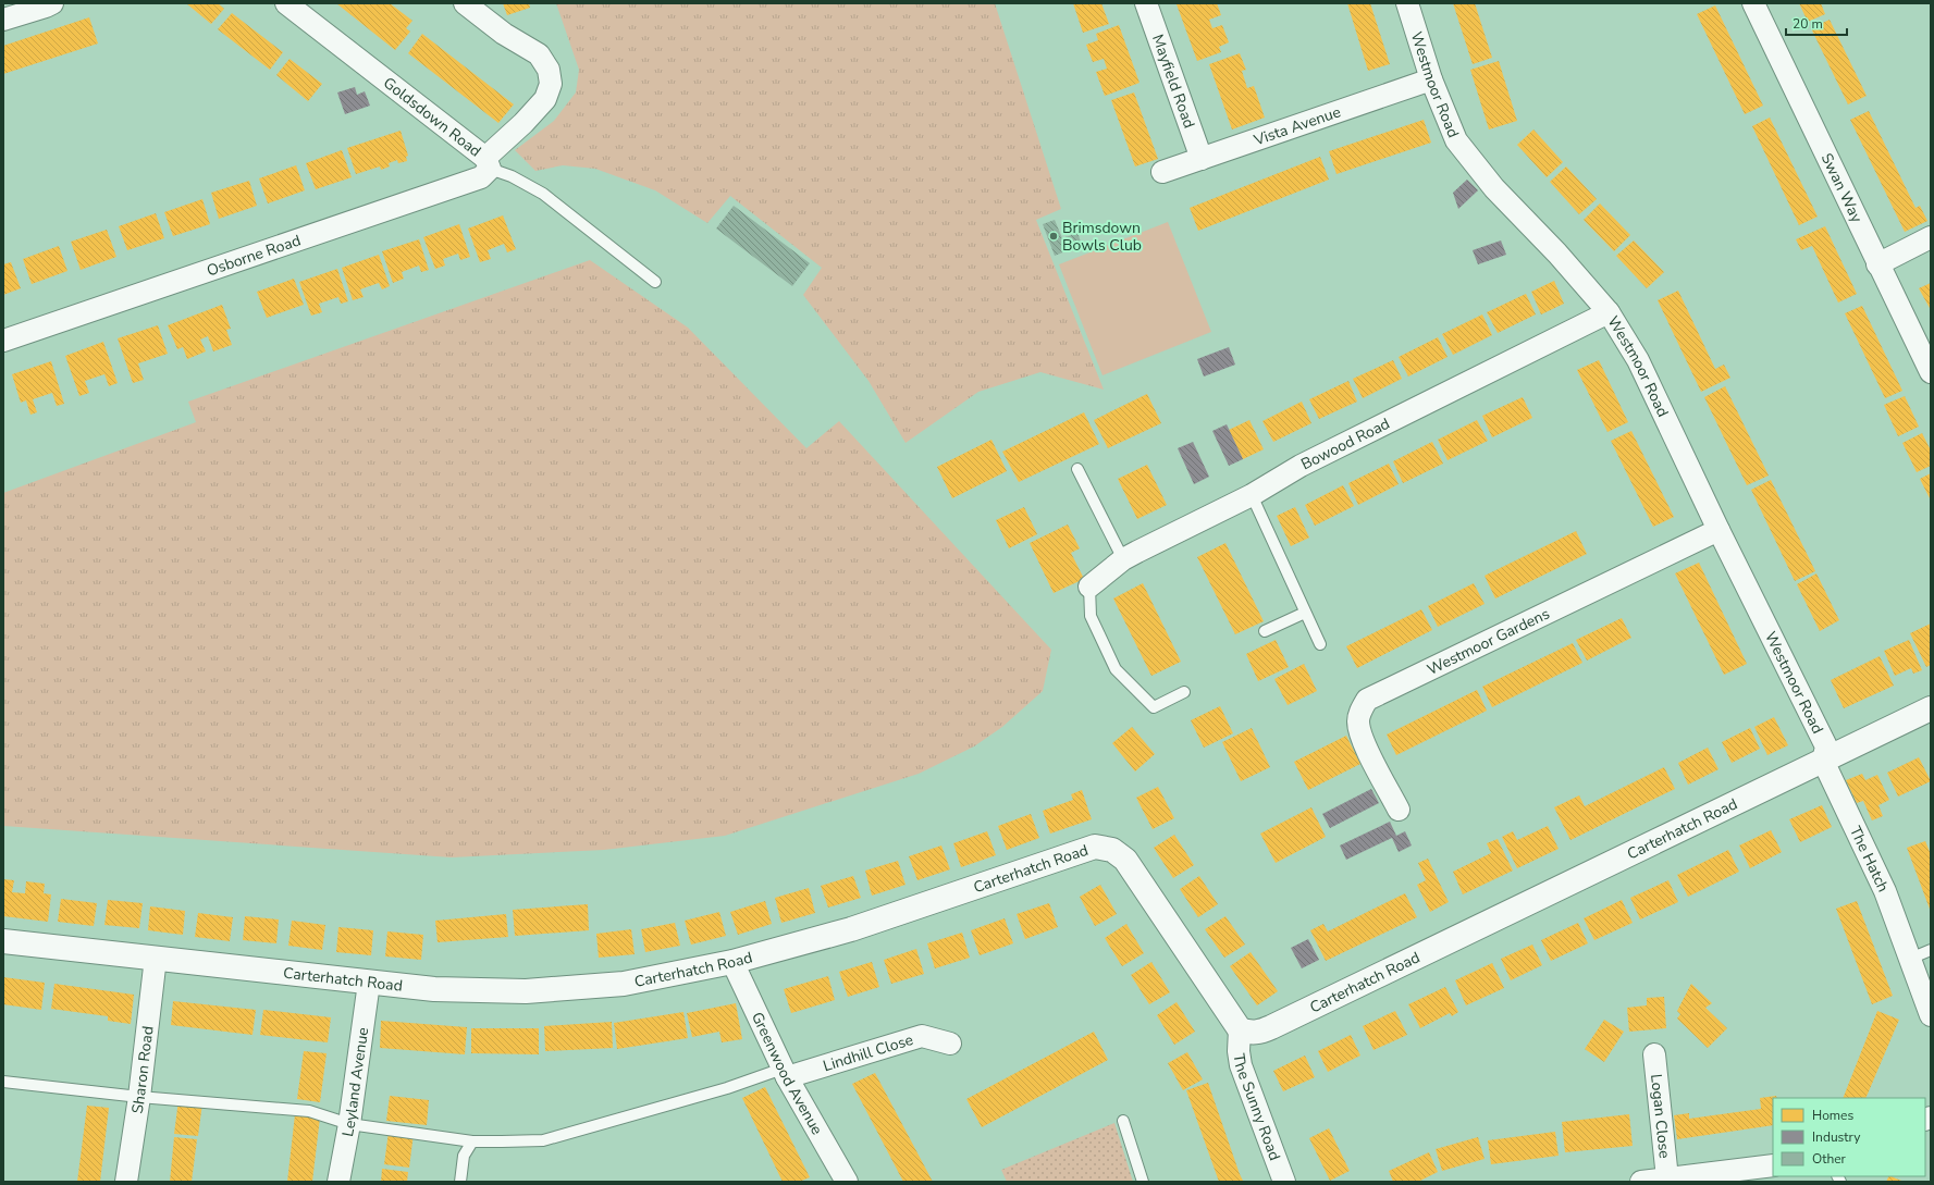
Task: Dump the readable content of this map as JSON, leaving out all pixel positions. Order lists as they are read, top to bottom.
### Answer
{
  "streets": {
    "street": [
      "Mayfield Road",
      "Westmoor Road",
      "Goldsdown Road",
      "Vista Avenue",
      "Swan Way",
      "Osborne Road",
      "Bowood Road",
      "Westmoor Gardens",
      "Carterhatch Road",
      "The Hatch",
      "Lindhill Close",
      "Sharon Road",
      "Greenwood Avenue",
      "Leyland Avenue",
      "The Sunny Road",
      "Logan Close"
    ]
  },
  "crossings": [
    ["Mayfield Road", "Vista Avenue"],
    ["Westmoor Road", "Vista Avenue"],
    ["Westmoor Road", "Bowood Road"],
    ["Westmoor Road", "Westmoor Gardens"],
    ["Westmoor Road", "Carterhatch Road"],
    ["Westmoor Road", "The Hatch"],
    ["Goldsdown Road", "Osborne Road"],
    ["Carterhatch Road", "The Hatch"],
    ["Carterhatch Road", "Sharon Road"],
    ["Carterhatch Road", "Greenwood Avenue"],
    ["Carterhatch Road", "Leyland Avenue"],
    ["Carterhatch Road", "The Sunny Road"],
    ["Lindhill Close", "Greenwood Avenue"]
  ],
  "places": ["Brimsdown Bowls Club"],
  "legend": ["Homes", "Industry", "Other"],
  "scale_bar": "20 m"
}
